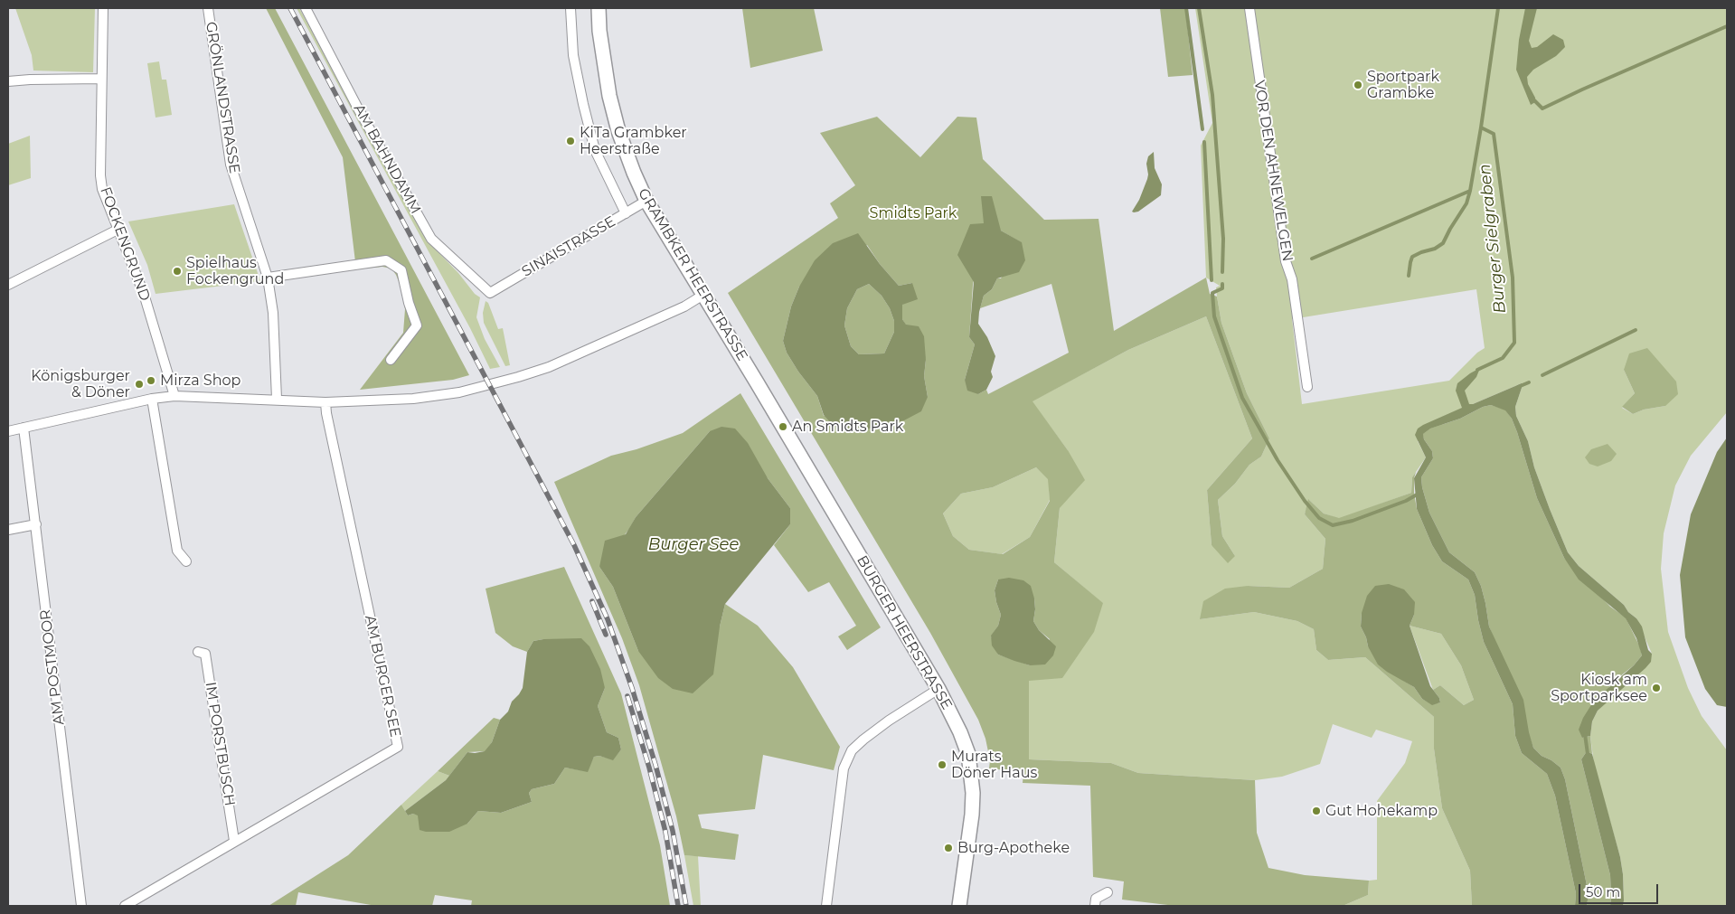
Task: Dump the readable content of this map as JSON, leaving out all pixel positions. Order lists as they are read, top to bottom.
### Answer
{
  "streets": {
    "main road": ["GRAMBKER HEERSTRASSE", "BURGER HEERSTRASSE"],
    "street": [
      "GRÖNLANDSTRASSE",
      "AM BAHNDAMM",
      "VOR DEN AHNEWELGEN",
      "FOCKENGRUND",
      "SINAISTRASSE",
      "AM POSTMOOR",
      "AM BURGER SEE",
      "IM PORSTBUSCH"
    ]
  },
  "crossings": [
    ["AM BAHNDAMM", "SINAISTRASSE"],
    ["SINAISTRASSE", "GRAMBKER HEERSTRASSE"],
    ["GRAMBKER HEERSTRASSE", "BURGER HEERSTRASSE"],
    ["AM BURGER SEE", "IM PORSTBUSCH"]
  ],
  "water": ["Burger Sielgraben", "Burger See"],
  "parks": ["Smidts Park"],
  "places": [
    "Sportpark Grambke",
    "KiTa Grambker Heerstraße",
    "Spielhaus Fockengrund",
    "Mirza Shop",
    "Königsburger & Döner",
    "An Smidts Park",
    "Kiosk am Sportparksee",
    "Murats Döner Haus",
    "Gut Hohekamp",
    "Burg-Apotheke"
  ],
  "scale_bar": "50 m"
}
